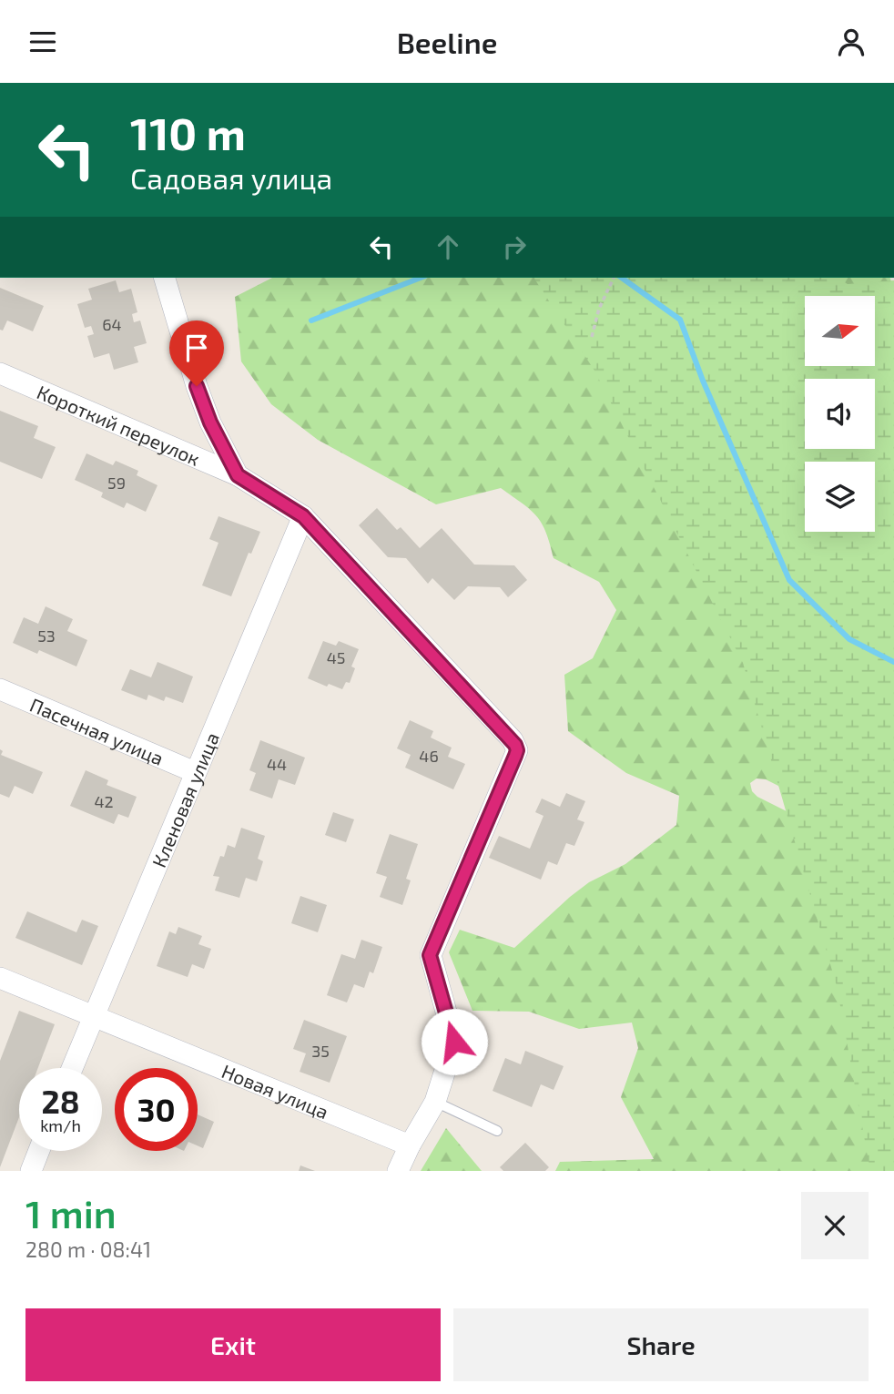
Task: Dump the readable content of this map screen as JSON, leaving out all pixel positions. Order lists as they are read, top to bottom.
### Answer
{
  "streets": {
    "street": [
      "Короткий переулок",
      "Пасечная улица",
      "Кленовая улица",
      "Новая улица"
    ]
  },
  "crossings": [
    ["Короткий переулок", "Кленовая улица"],
    ["Пасечная улица", "Кленовая улица"],
    ["Кленовая улица", "Новая улица"]
  ],
  "house_numbers": [
    "64",
    "59",
    "53",
    "45",
    "46",
    "44",
    "42",
    "35"
  ],
  "north": "right",
  "page": {
    "header": "Beeline",
    "turn": ["110 m", "Садовая улица"],
    "speed": "28 km/h",
    "limit": "30",
    "heading": ["1 min", "280 m · 08:41"],
    "buttons": ["Exit", "Share"]
  }
}
